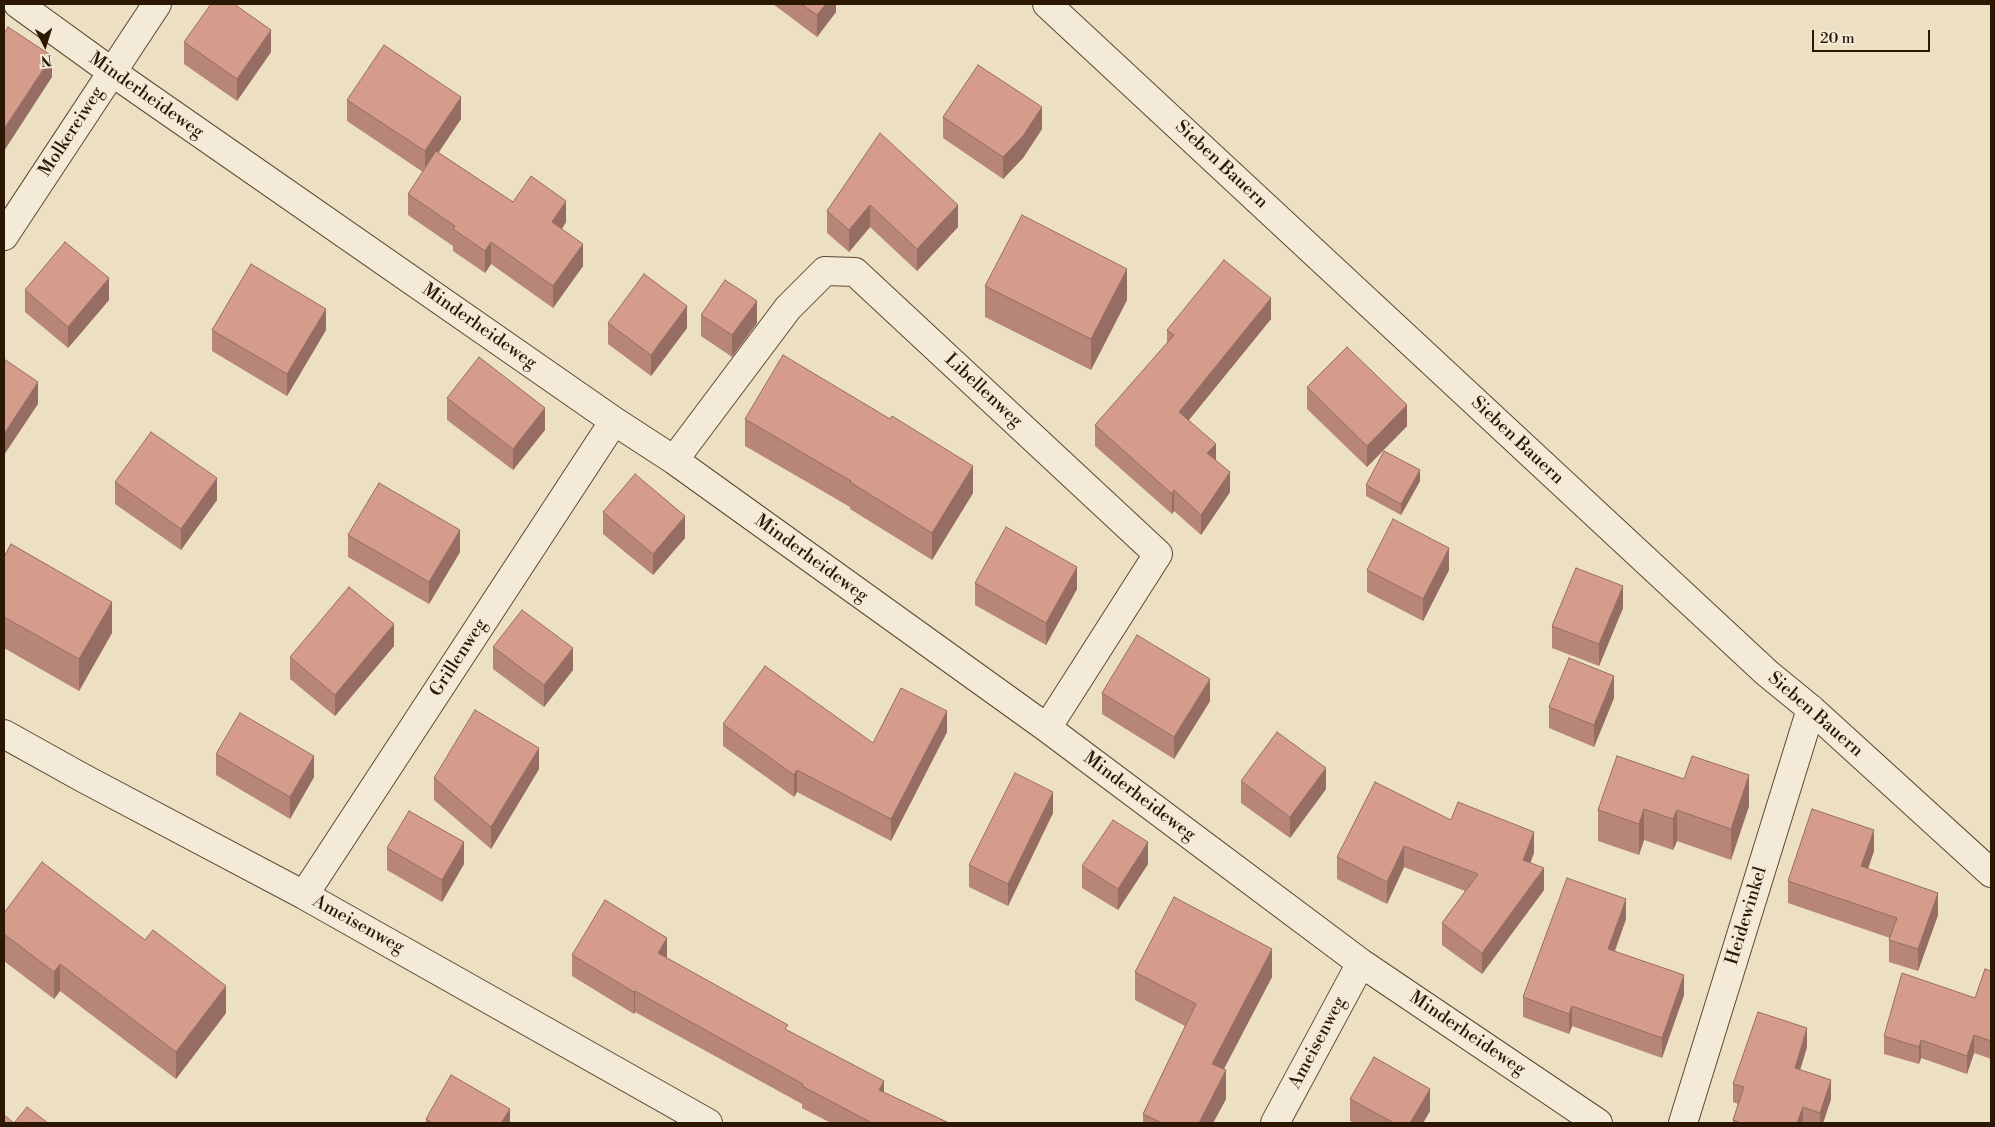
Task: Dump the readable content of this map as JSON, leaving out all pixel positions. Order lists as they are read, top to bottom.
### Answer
{
  "streets": {
    "street": [
      "Minderheideweg",
      "Molkereiweg",
      "Sieben Bauern",
      "Libellenweg",
      "Grillenweg",
      "Heidewinkel",
      "Ameisenweg"
    ]
  },
  "crossings": [
    ["Minderheideweg", "Molkereiweg"],
    ["Minderheideweg", "Libellenweg"],
    ["Minderheideweg", "Grillenweg"],
    ["Minderheideweg", "Ameisenweg"],
    ["Sieben Bauern", "Heidewinkel"],
    ["Grillenweg", "Ameisenweg"]
  ],
  "scale_bar": "20 m",
  "north": "bottom"
}
